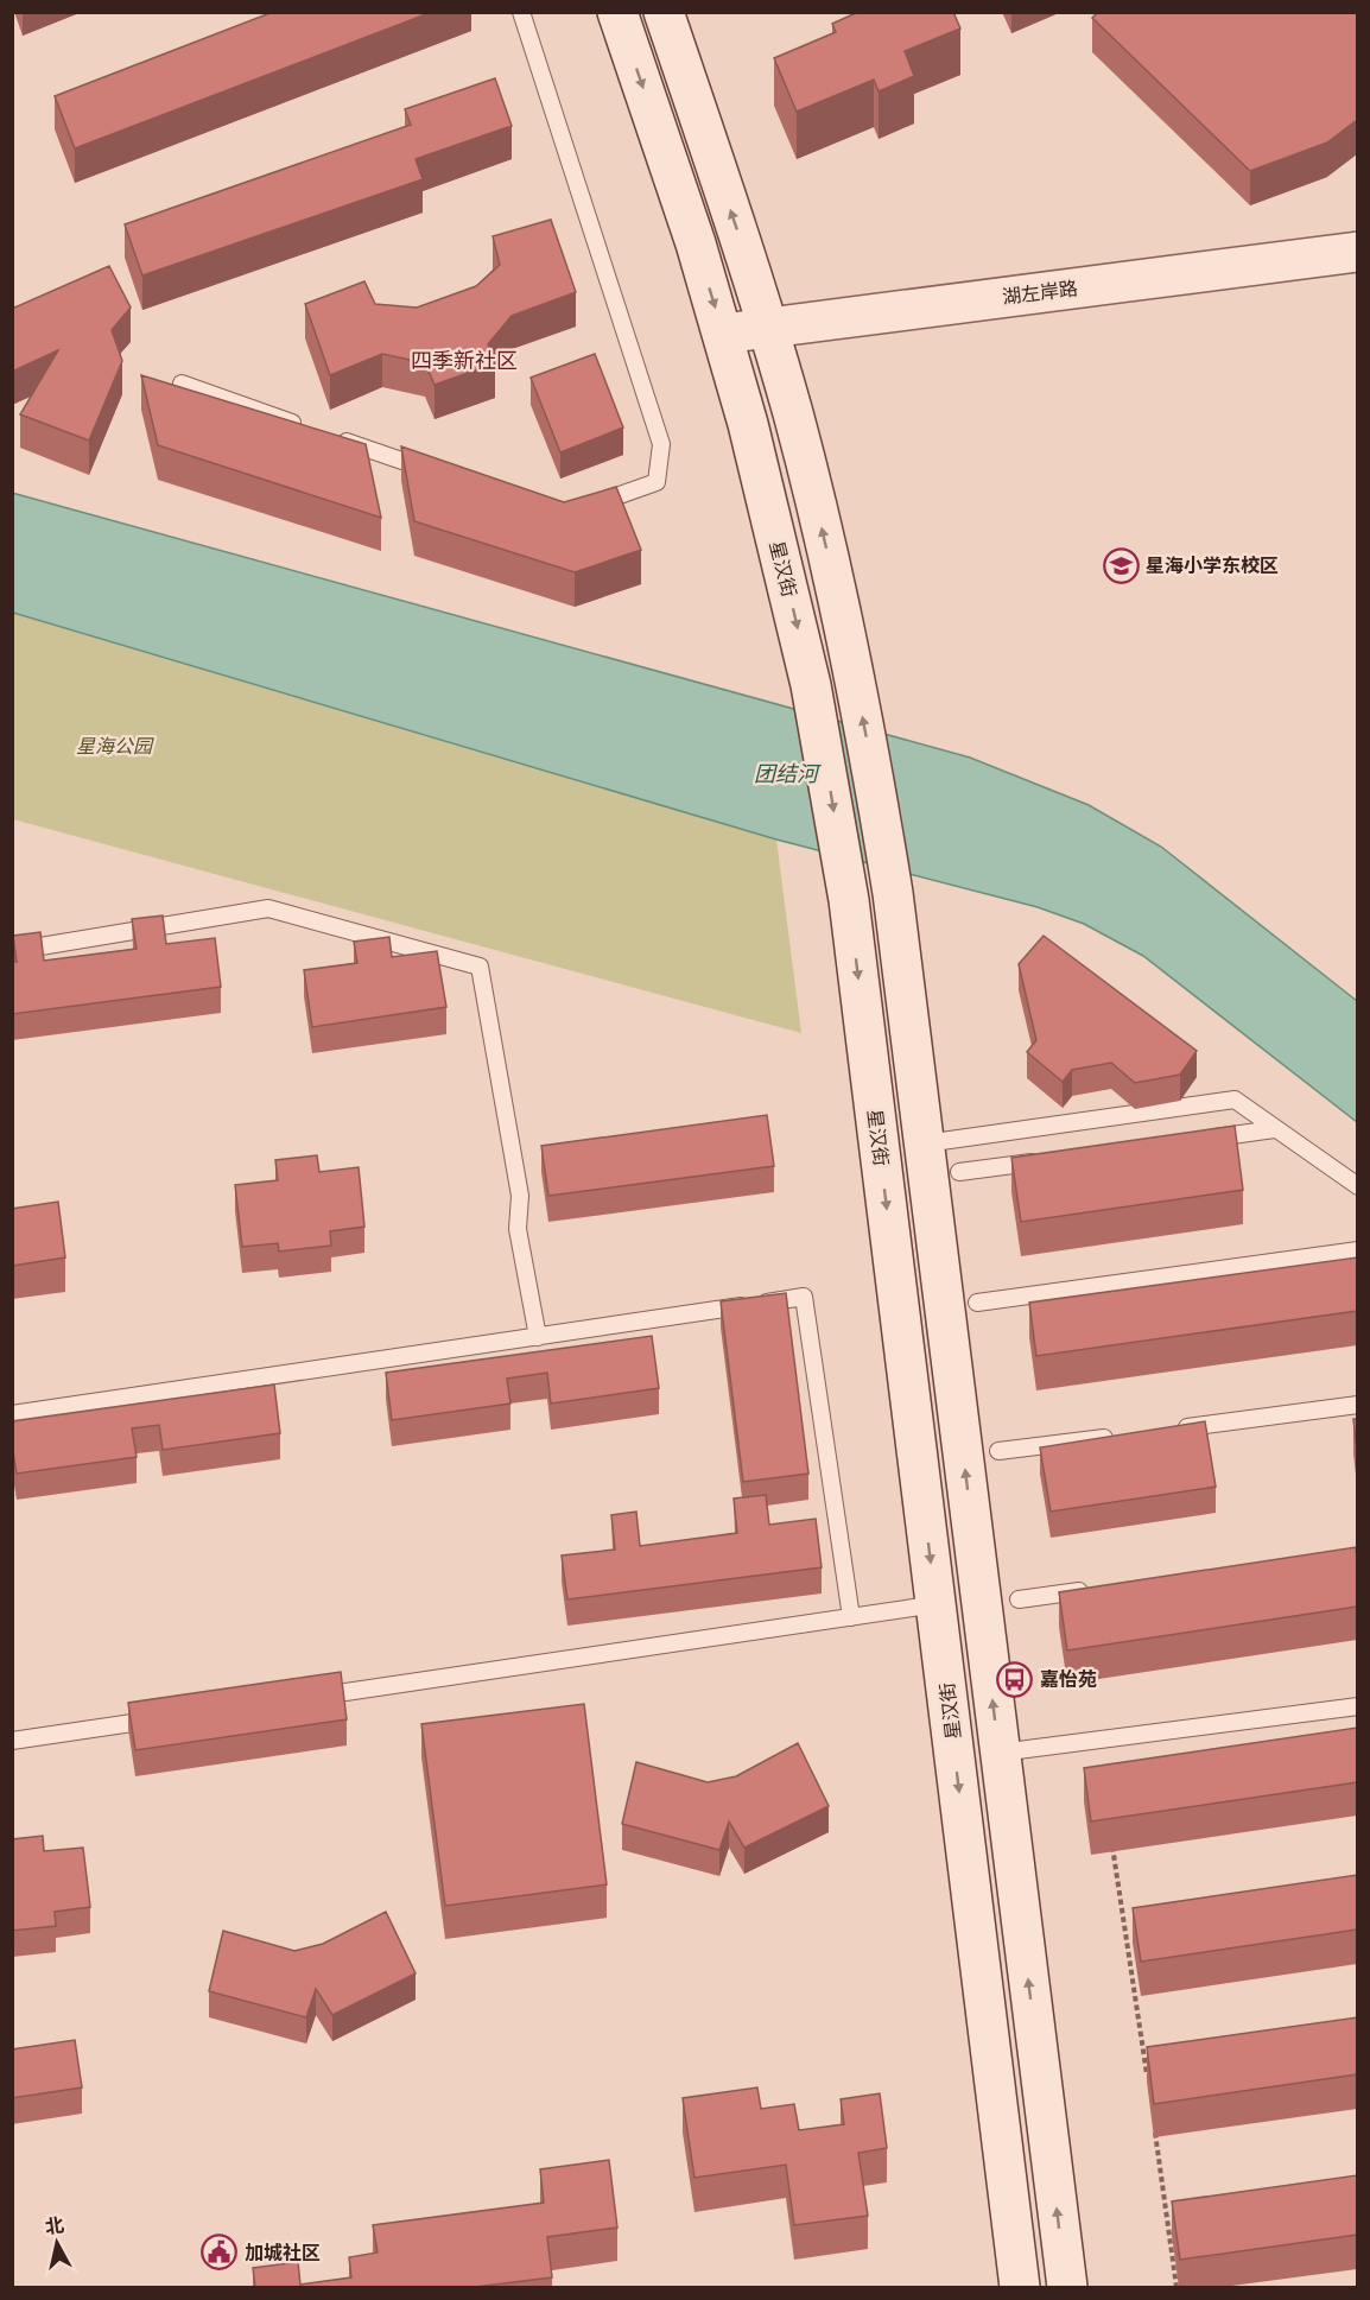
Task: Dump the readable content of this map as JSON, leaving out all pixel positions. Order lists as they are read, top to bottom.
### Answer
{
  "streets": {
    "main road": ["湖左岸路", "星汉街"]
  },
  "crossings": [
    ["湖左岸路", "星汉街"]
  ],
  "districts": ["四季新社区"],
  "water": ["团结河"],
  "parks": ["星海公园"],
  "places": {
    "school or university": ["星海小学东校区"],
    "bus stop": ["嘉怡苑"],
    "public building": ["加城社区"]
  },
  "north": "top"
}
